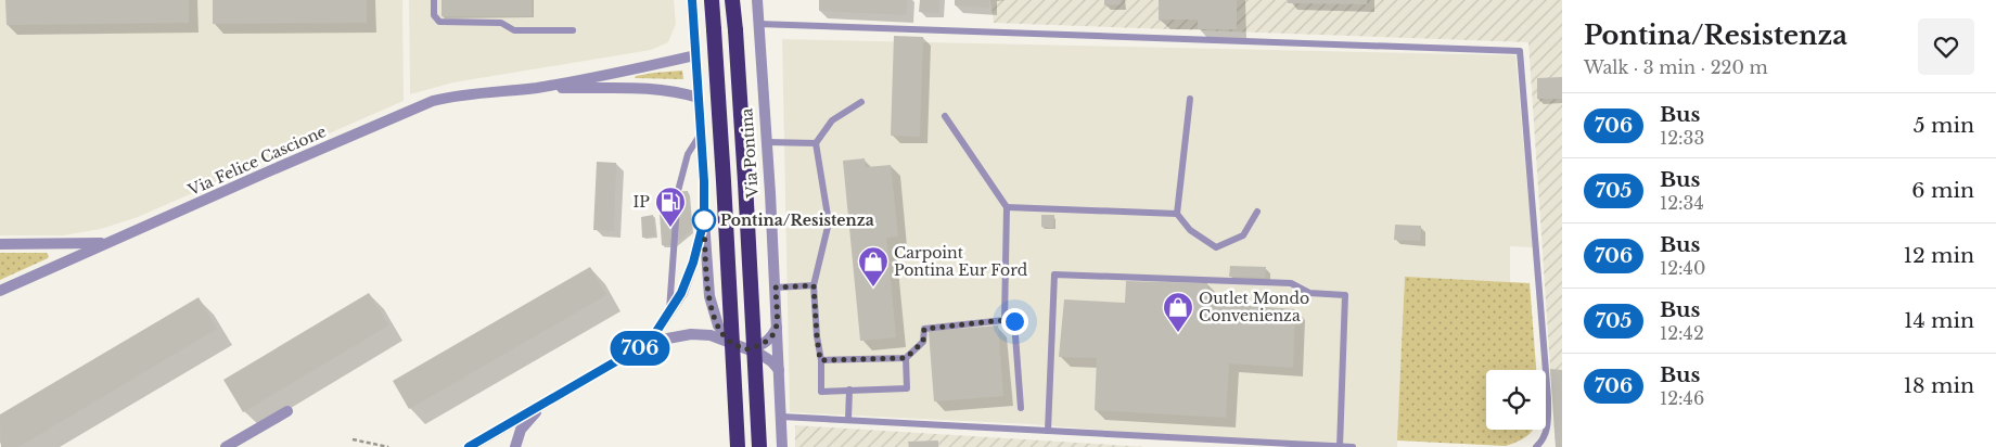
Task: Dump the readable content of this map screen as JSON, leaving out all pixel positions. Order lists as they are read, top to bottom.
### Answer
{
  "streets": {
    "highway": ["Via Pontina"],
    "street": ["Via Felice Cascione"]
  },
  "places": {
    "other": ["Pontina/Resistenza"],
    "fuel station": ["IP"],
    "shop": ["Carpoint Pontina Eur Ford", "Outlet Mondo Convenienza"]
  },
  "lines": ["bus line 706"],
  "page": {
    "on_map": "706",
    "heading": ["Pontina/Resistenza", "Walk · 3 min · 220 m"],
    "list": [
      {
        "mark": "706",
        "name": "Bus",
        "note": "12:33",
        "value": "5 min"
      },
      {
        "mark": "705",
        "name": "Bus",
        "note": "12:34",
        "value": "6 min"
      },
      {
        "mark": "706",
        "name": "Bus",
        "note": "12:40",
        "value": "12 min"
      },
      {
        "mark": "705",
        "name": "Bus",
        "note": "12:42",
        "value": "14 min"
      },
      {
        "mark": "706",
        "name": "Bus",
        "note": "12:46",
        "value": "18 min"
      }
    ]
  }
}
